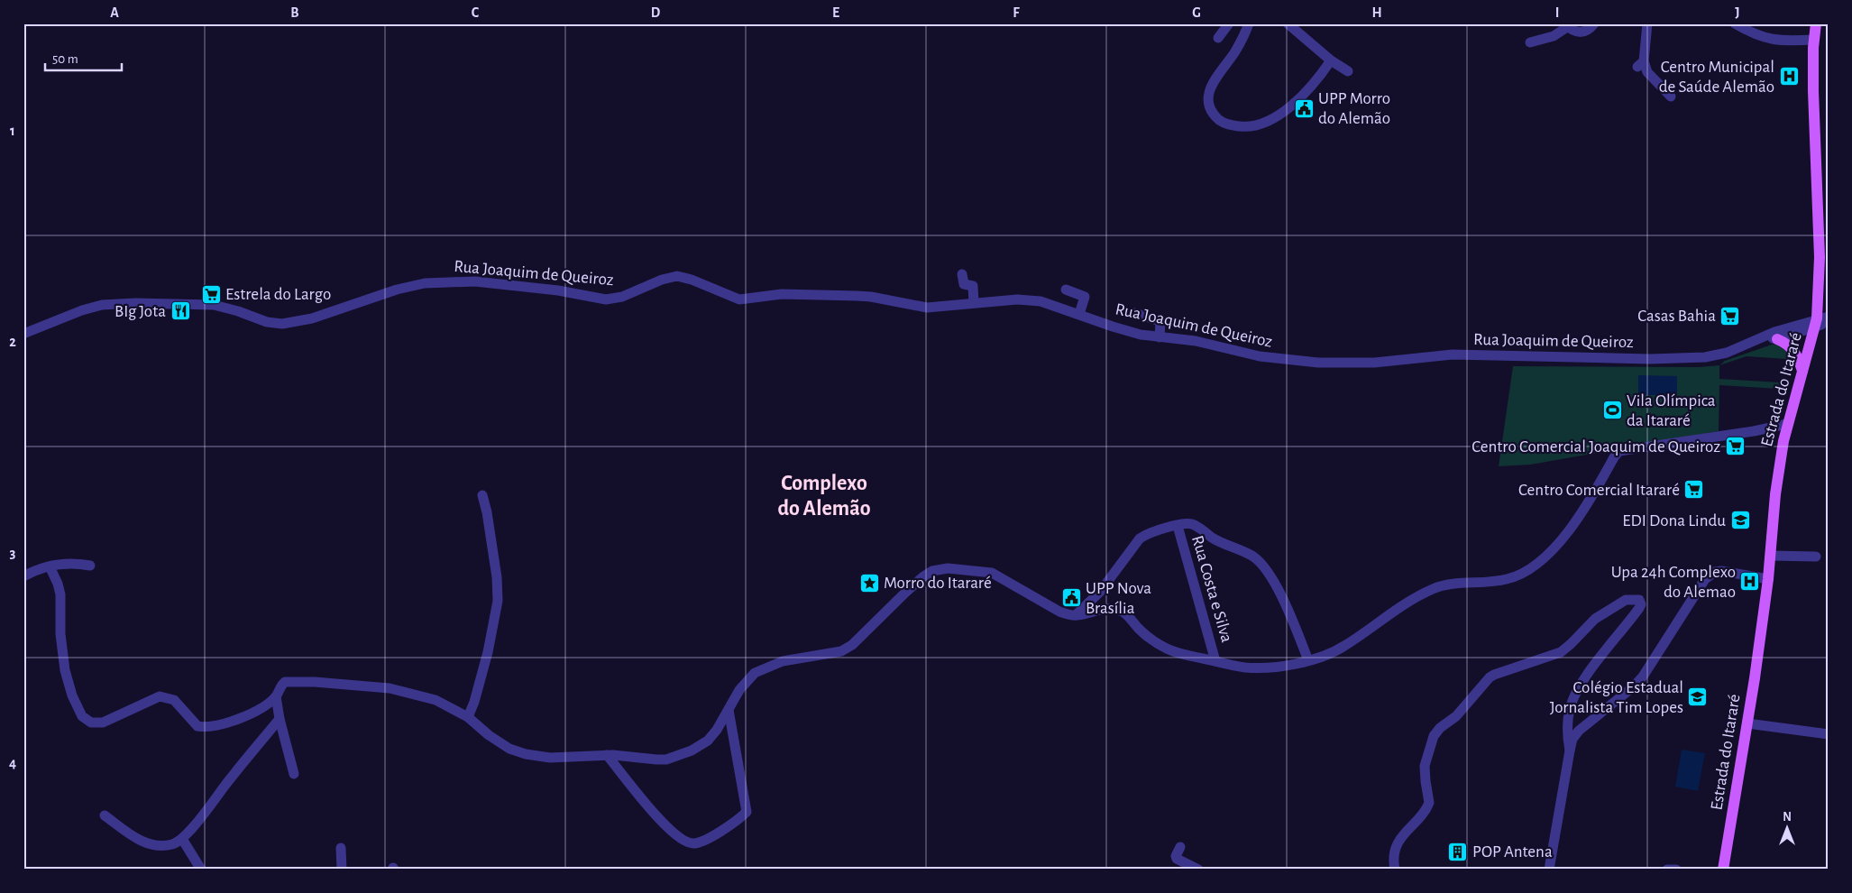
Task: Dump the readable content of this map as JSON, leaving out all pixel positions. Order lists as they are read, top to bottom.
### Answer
{
  "streets": {
    "main road": ["Estrada do Itararé"],
    "street": ["Rua Joaquim de Queiroz", "Rua Costa e Silva"]
  },
  "crossings": [
    ["Rua Joaquim de Queiroz", "Estrada do Itararé"]
  ],
  "districts": ["Complexo do Alemão"],
  "places": {
    "hospital": ["Centro Municipal de Saúde Alemão", "Upa 24h Complexo do Alemao"],
    "public building": ["UPP Morro do Alemão", "UPP Nova Brasília"],
    "supermarket": [
      "Estrela do Largo",
      "Casas Bahia",
      "Centro Comercial Joaquim de Queiroz",
      "Centro Comercial Itararé"
    ],
    "restaurant": ["BIg Jota"],
    "sports": ["Vila Olímpica da Itararé"],
    "school or university": ["EDI Dona Lindu", "Colégio Estadual Jornalista Tim Lopes"],
    "place": ["Morro do Itararé"],
    "building": ["POP Antena"]
  },
  "scale_bar": "50 m",
  "north": "top",
  "grid": {
    "columns": [
      "A",
      "B",
      "C",
      "D",
      "E",
      "F",
      "G",
      "H",
      "I",
      "J"
    ],
    "rows": [
      "1",
      "2",
      "3",
      "4"
    ]
  }
}
